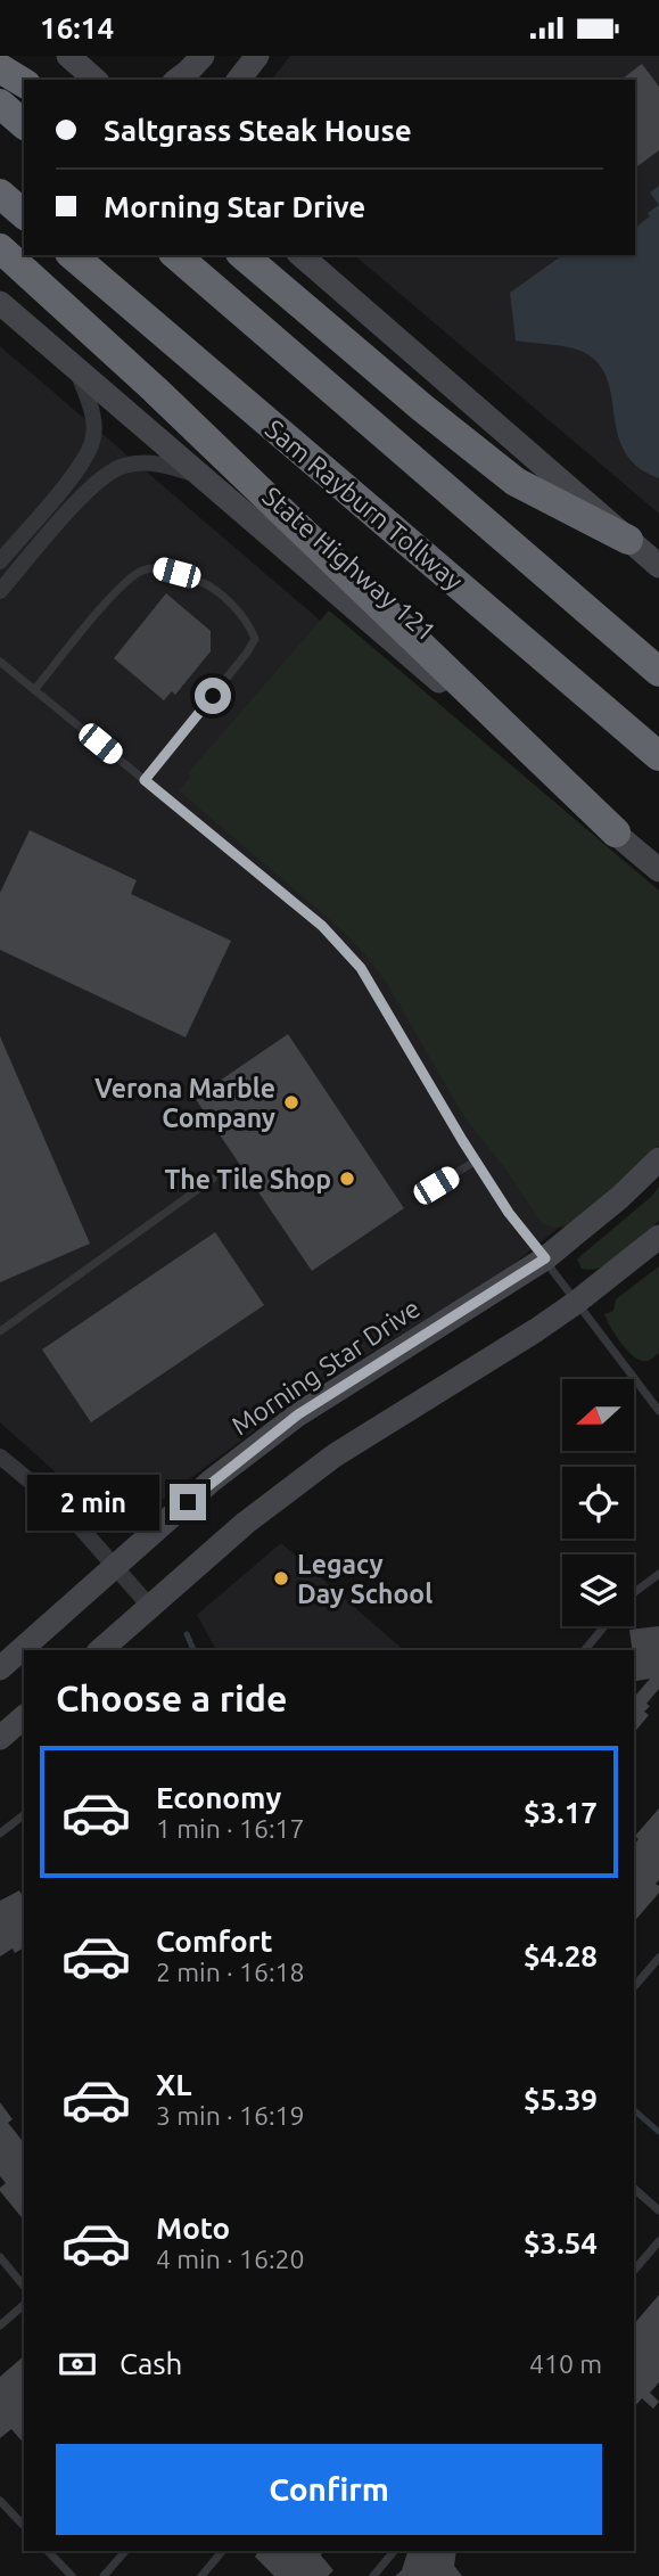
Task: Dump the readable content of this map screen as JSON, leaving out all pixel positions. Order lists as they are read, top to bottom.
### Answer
{
  "streets": {
    "highway": ["Sam Rayburn Tollway"],
    "street": ["State Highway 121", "Morning Star Drive"]
  },
  "places": ["Verona Marble Company", "The Tile Shop", "Legacy Day School"],
  "north": "left",
  "page": {
    "status": "16:14",
    "banner": ["Saltgrass Steak House", "Morning Star Drive"],
    "bubble": "2 min",
    "heading": "Choose a ride",
    "list": [
      {
        "name": "Economy",
        "note": "1 min · 16:17",
        "value": "$3.17"
      },
      {
        "name": "Comfort",
        "note": "2 min · 16:18",
        "value": "$4.28"
      },
      {
        "name": "XL",
        "note": "3 min · 16:19",
        "value": "$5.39"
      },
      {
        "name": "Moto",
        "note": "4 min · 16:20",
        "value": "$3.54"
      }
    ],
    "pay": ["Cash", "410 m"],
    "buttons": "Confirm"
  }
}
